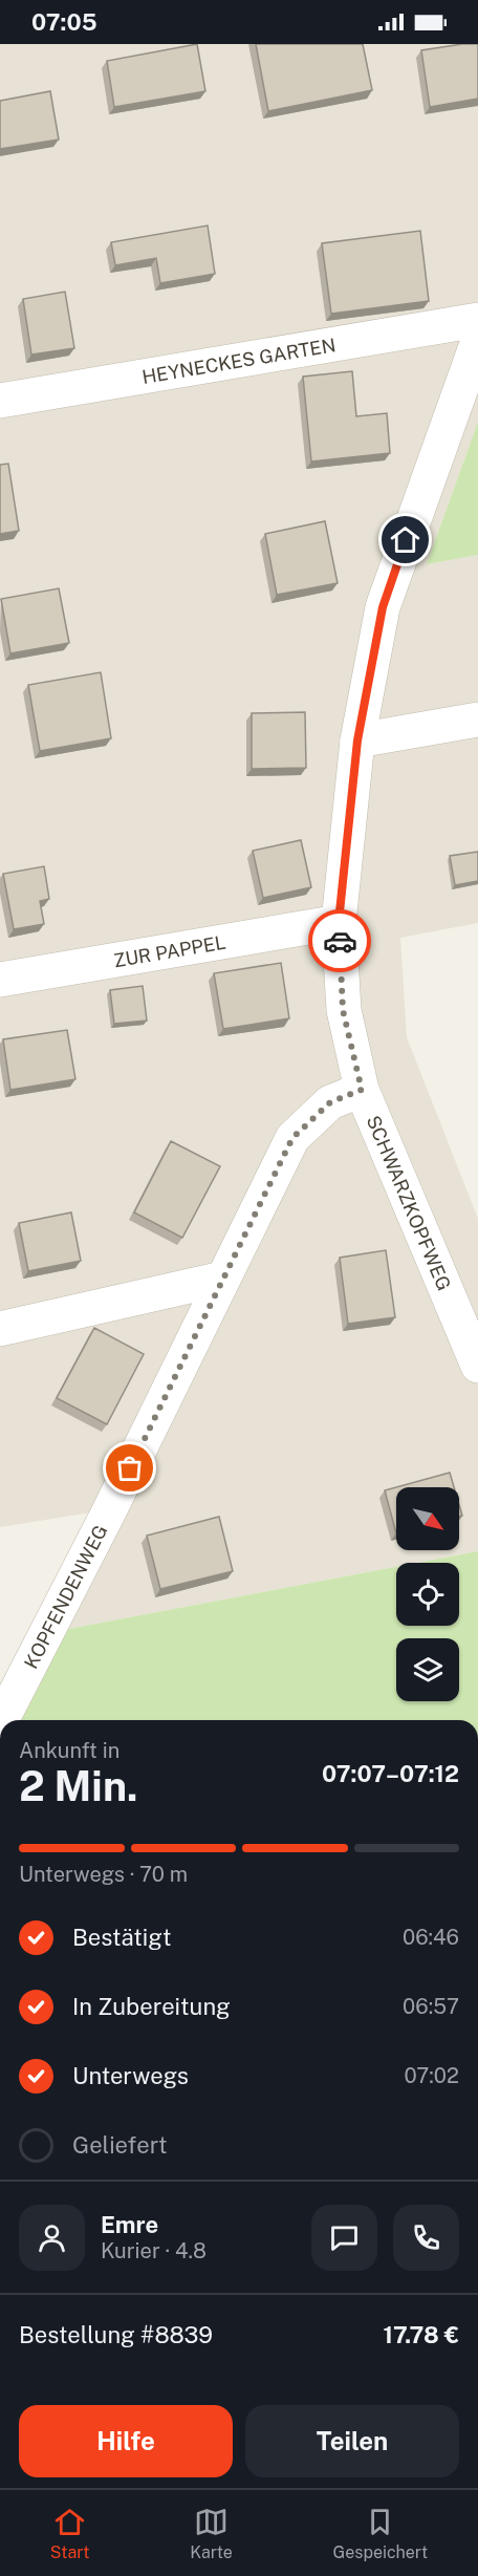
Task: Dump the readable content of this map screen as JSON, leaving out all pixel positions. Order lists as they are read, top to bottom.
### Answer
{
  "streets": {
    "street": [
      "HEYNECKES GARTEN",
      "ZUR PAPPEL",
      "SCHWARZKOPFWEG",
      "KOPFENDENWEG"
    ]
  },
  "crossings": [
    ["ZUR PAPPEL", "SCHWARZKOPFWEG"],
    ["SCHWARZKOPFWEG", "KOPFENDENWEG"]
  ],
  "north": "bottom right",
  "page": {
    "status": "07:05",
    "heading": ["2 Min.", "Ankunft in", "07:07–07:12"],
    "panel": [
      "Emre",
      "Kurier · 4.8",
      "Bestellung #8839",
      "17.78 €"
    ],
    "bar": "Unterwegs · 70 m",
    "list": [
      ["Bestätigt", "06:46"],
      ["In Zubereitung", "06:57"],
      ["Unterwegs", "07:02"],
      "Geliefert"
    ],
    "buttons": ["Hilfe", "Teilen"],
    "tabs": ["Start", "Karte", "Gespeichert"]
  }
}
